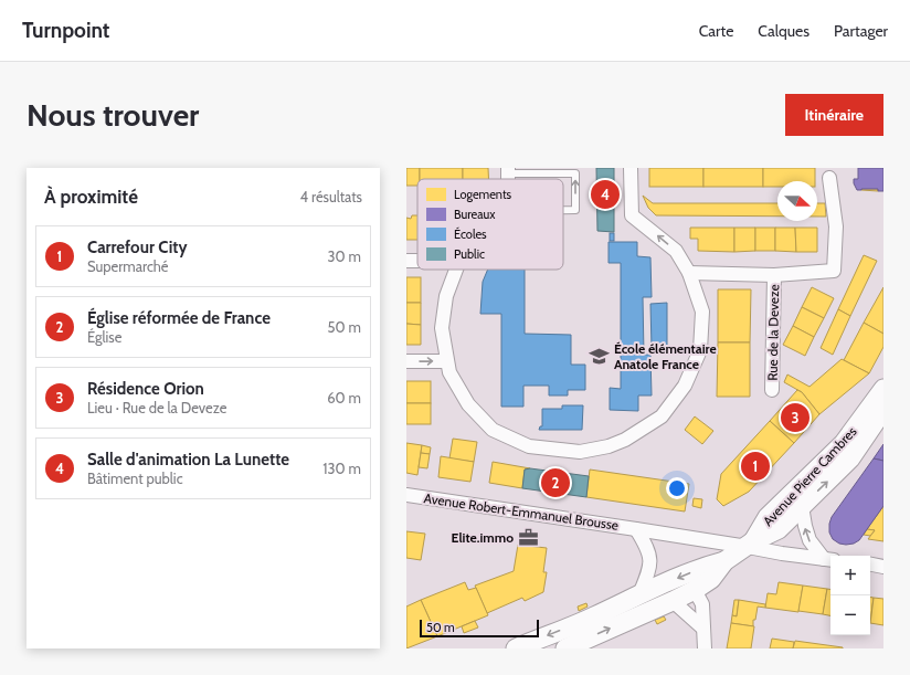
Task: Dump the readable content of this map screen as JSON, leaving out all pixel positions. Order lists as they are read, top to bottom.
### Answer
{
  "streets": {
    "main road": ["Avenue Pierre Cambres"],
    "street": ["Rue de la Deveze", "Avenue Robert-Emmanuel Brousse"]
  },
  "crossings": [
    ["Avenue Pierre Cambres", "Avenue Robert-Emmanuel Brousse"]
  ],
  "places": {
    "school or university": ["École élémentaire Anatole France"],
    "office": ["Elite.immo"]
  },
  "legend": [
    "Logements",
    "Bureaux",
    "Écoles",
    "Public"
  ],
  "scale_bar": "50 m",
  "north": "right",
  "page": {
    "header": "Turnpoint",
    "nav": ["Carte", "Calques", "Partager"],
    "buttons": "Itinéraire",
    "title": "Nous trouver",
    "heading": ["À proximité", "4 résultats"],
    "pins": [
      "4",
      "3",
      "1",
      "2"
    ],
    "list": [
      {
        "mark": "1",
        "name": "Carrefour City",
        "note": "Supermarché",
        "value": "30 m"
      },
      {
        "mark": "2",
        "name": "Église réformée de France",
        "note": "Église",
        "value": "50 m"
      },
      {
        "mark": "3",
        "name": "Résidence Orion",
        "note": "Lieu · Rue de la Deveze",
        "value": "60 m"
      },
      {
        "mark": "4",
        "name": "Salle d'animation La Lunette",
        "note": "Bâtiment public",
        "value": "130 m"
      }
    ],
    "map_buttons": ["+", "−"],
    "scale": "50 m"
  }
}
